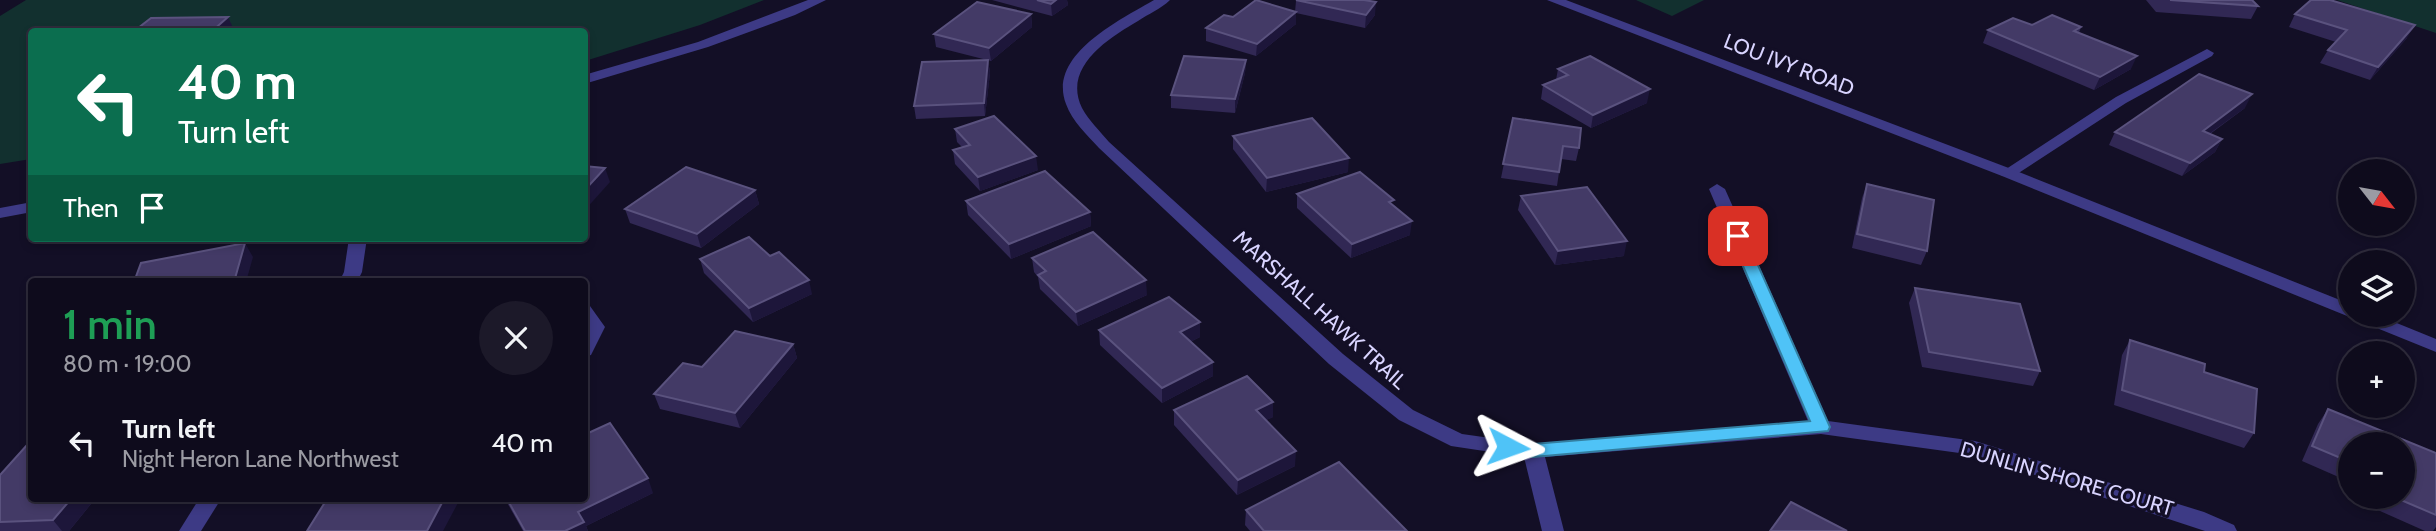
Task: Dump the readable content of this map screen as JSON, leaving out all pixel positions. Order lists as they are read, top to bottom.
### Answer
{
  "streets": {
    "street": ["LOU IVY ROAD", "MARSHALL HAWK TRAIL", "DUNLIN SHORE COURT"]
  },
  "crossings": [
    ["MARSHALL HAWK TRAIL", "DUNLIN SHORE COURT"]
  ],
  "north": "bottom right",
  "page": {
    "turn": ["40 m", "Turn left"],
    "map_buttons": ["+", "−"],
    "then": "Then",
    "heading": ["1 min", "80 m · 19:00"],
    "list": [
      {
        "name": "Turn left",
        "note": "Night Heron Lane Northwest",
        "value": "40 m"
      }
    ]
  }
}
